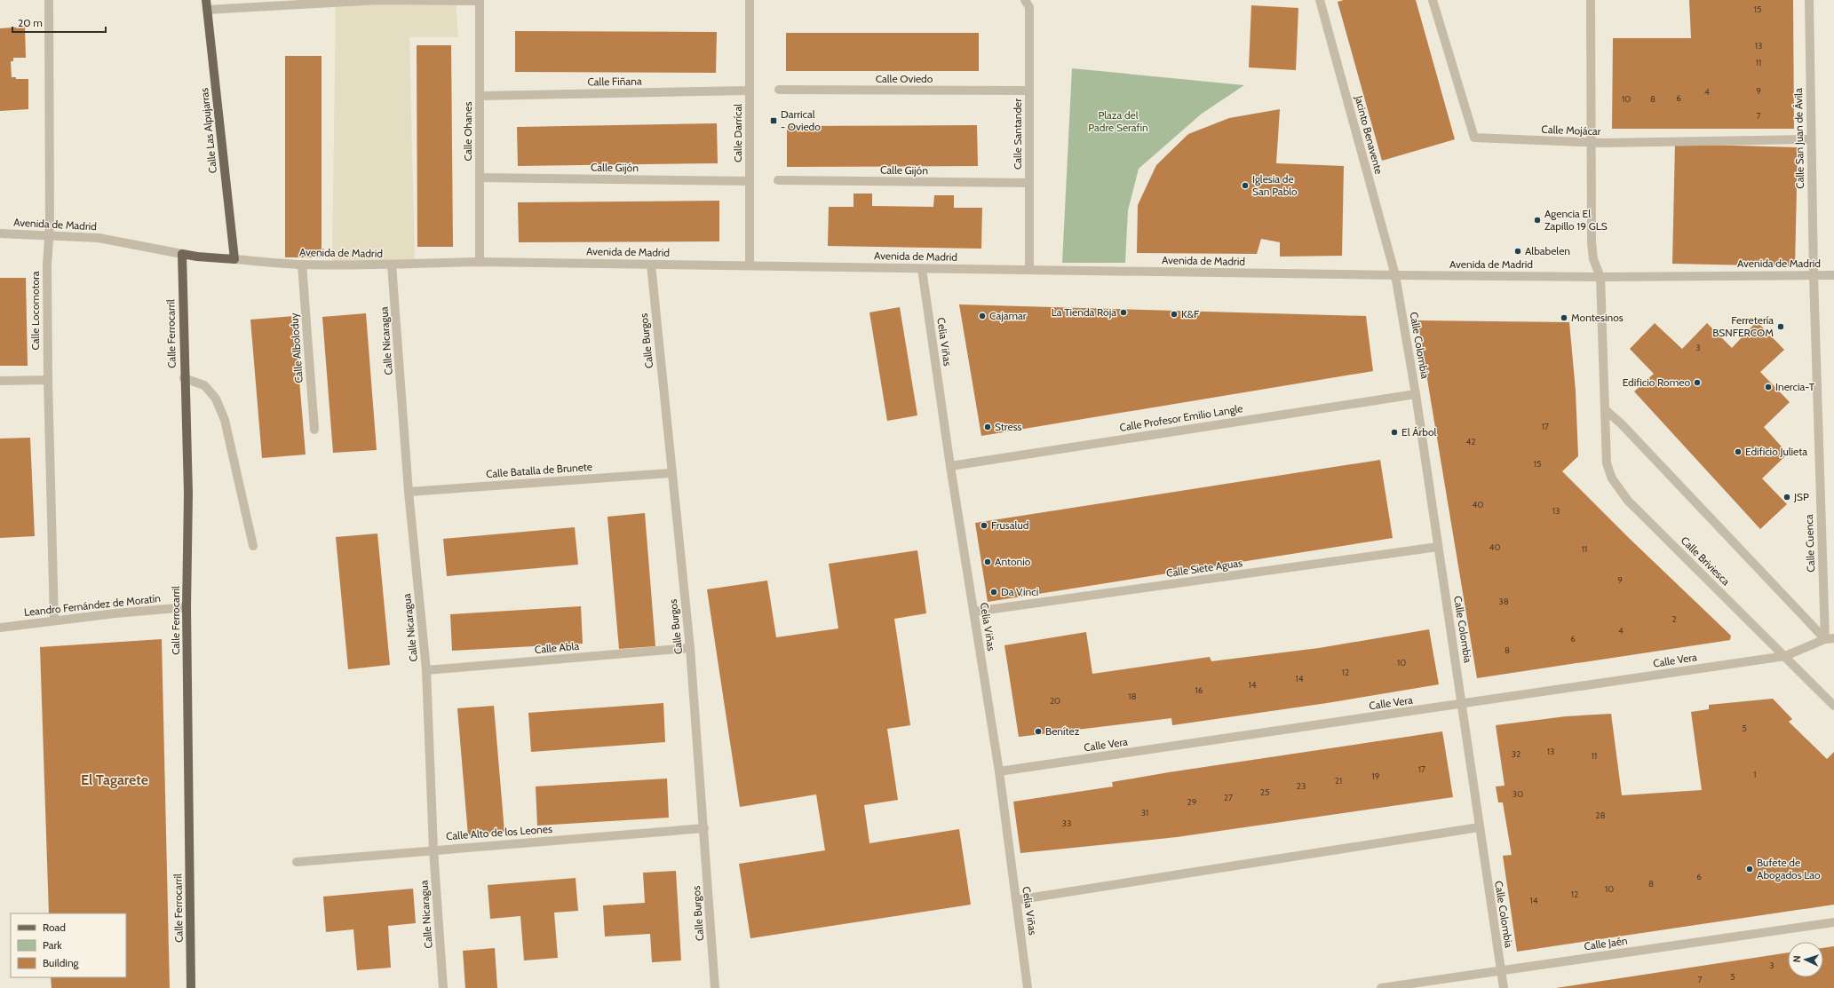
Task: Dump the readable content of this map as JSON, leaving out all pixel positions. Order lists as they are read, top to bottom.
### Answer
{
  "streets": {
    "main road": ["Calle Las Alpujarras", "Avenida de Madrid", "Calle Ferrocarril"],
    "street": [
      "Calle Oviedo",
      "Calle Fiñana",
      "Calle Mojácar",
      "Calle Ohanes",
      "Calle Darrícal",
      "Calle Santander",
      "Jacinto Benavente",
      "Calle San Juan de Ávila",
      "Calle Gijón",
      "Calle Locomotora",
      "Calle Nicaragua",
      "Calle Burgos",
      "Celia Viñas",
      "Calle Colombia",
      "Calle Alboloduy",
      "Calle Profesor Emilio Langle",
      "Calle Batalla de Brunete",
      "Calle Cuenca",
      "Calle Briviesca",
      "Calle Siete Aguas",
      "Leandro Fernández de Moratín",
      "Calle Abla",
      "Calle Vera",
      "Calle Alto de los Leones",
      "Calle Jaén"
    ]
  },
  "crossings": [
    ["Calle Oviedo", "Calle Santander"],
    ["Calle Fiñana", "Calle Ohanes"],
    ["Calle Fiñana", "Calle Darrícal"],
    ["Calle Las Alpujarras", "Avenida de Madrid"],
    ["Calle Mojácar", "Calle San Juan de Ávila"],
    ["Calle Mojácar", "Calle Briviesca"],
    ["Calle Ohanes", "Calle Gijón"],
    ["Calle Ohanes", "Avenida de Madrid"],
    ["Calle Darrícal", "Calle Gijón"],
    ["Calle Darrícal", "Avenida de Madrid"],
    ["Calle Santander", "Calle Gijón"],
    ["Calle Santander", "Avenida de Madrid"],
    ["Jacinto Benavente", "Avenida de Madrid"],
    ["Jacinto Benavente", "Calle Colombia"],
    ["Calle San Juan de Ávila", "Avenida de Madrid"],
    ["Calle San Juan de Ávila", "Calle Cuenca"],
    ["Avenida de Madrid", "Calle Locomotora"],
    ["Avenida de Madrid", "Calle Ferrocarril"],
    ["Avenida de Madrid", "Calle Nicaragua"],
    ["Avenida de Madrid", "Calle Burgos"],
    ["Avenida de Madrid", "Celia Viñas"],
    ["Avenida de Madrid", "Calle Colombia"],
    ["Avenida de Madrid", "Calle Alboloduy"],
    ["Avenida de Madrid", "Calle Cuenca"],
    ["Avenida de Madrid", "Calle Briviesca"],
    ["Calle Locomotora", "Leandro Fernández de Moratín"],
    ["Calle Ferrocarril", "Leandro Fernández de Moratín"],
    ["Calle Nicaragua", "Calle Batalla de Brunete"],
    ["Calle Nicaragua", "Calle Abla"],
    ["Calle Nicaragua", "Calle Alto de los Leones"],
    ["Calle Burgos", "Calle Batalla de Brunete"],
    ["Calle Burgos", "Calle Abla"],
    ["Calle Burgos", "Calle Alto de los Leones"],
    ["Celia Viñas", "Calle Profesor Emilio Langle"],
    ["Celia Viñas", "Calle Siete Aguas"],
    ["Celia Viñas", "Calle Vera"],
    ["Calle Colombia", "Calle Profesor Emilio Langle"],
    ["Calle Colombia", "Calle Siete Aguas"],
    ["Calle Colombia", "Calle Vera"],
    ["Calle Colombia", "Calle Jaén"],
    ["Calle Briviesca", "Calle Vera"]
  ],
  "districts": ["El Tagarete"],
  "parks": ["Plaza del Padre Serafín"],
  "places": {
    "transit": ["Darrical - Oviedo"],
    "other": [
      "Iglesia de San Pablo",
      "Agencia El Zapillo 19 GLS",
      "Albabelen",
      "La Tienda Roja",
      "K&F",
      "Cajamar",
      "Montesinos",
      "Ferretería BSNFERCOM",
      "Edificio Romeo",
      "Inercia-T",
      "Stress",
      "El Árbol",
      "Edificio Julieta",
      "JSP",
      "Frusalud",
      "Antonio",
      "Da Vinci",
      "Benítez",
      "Bufete de Abogados Lao"
    ]
  },
  "house_numbers": [
    "15",
    "13",
    "11",
    "9",
    "4",
    "6",
    "10",
    "8",
    "7",
    "3",
    "17",
    "42",
    "15",
    "40",
    "13",
    "40",
    "11",
    "9",
    "38",
    "2",
    "4",
    "6",
    "8",
    "10",
    "12",
    "14",
    "14",
    "16",
    "18",
    "20",
    "5",
    "13",
    "32",
    "11",
    "17",
    "1",
    "19",
    "21",
    "23",
    "25",
    "30",
    "27",
    "29",
    "31",
    "28",
    "33",
    "6",
    "8",
    "10",
    "12",
    "14",
    "3",
    "5",
    "7"
  ],
  "legend": ["Road", "Park", "Building"],
  "scale_bar": "20 m",
  "north": "left"
}
